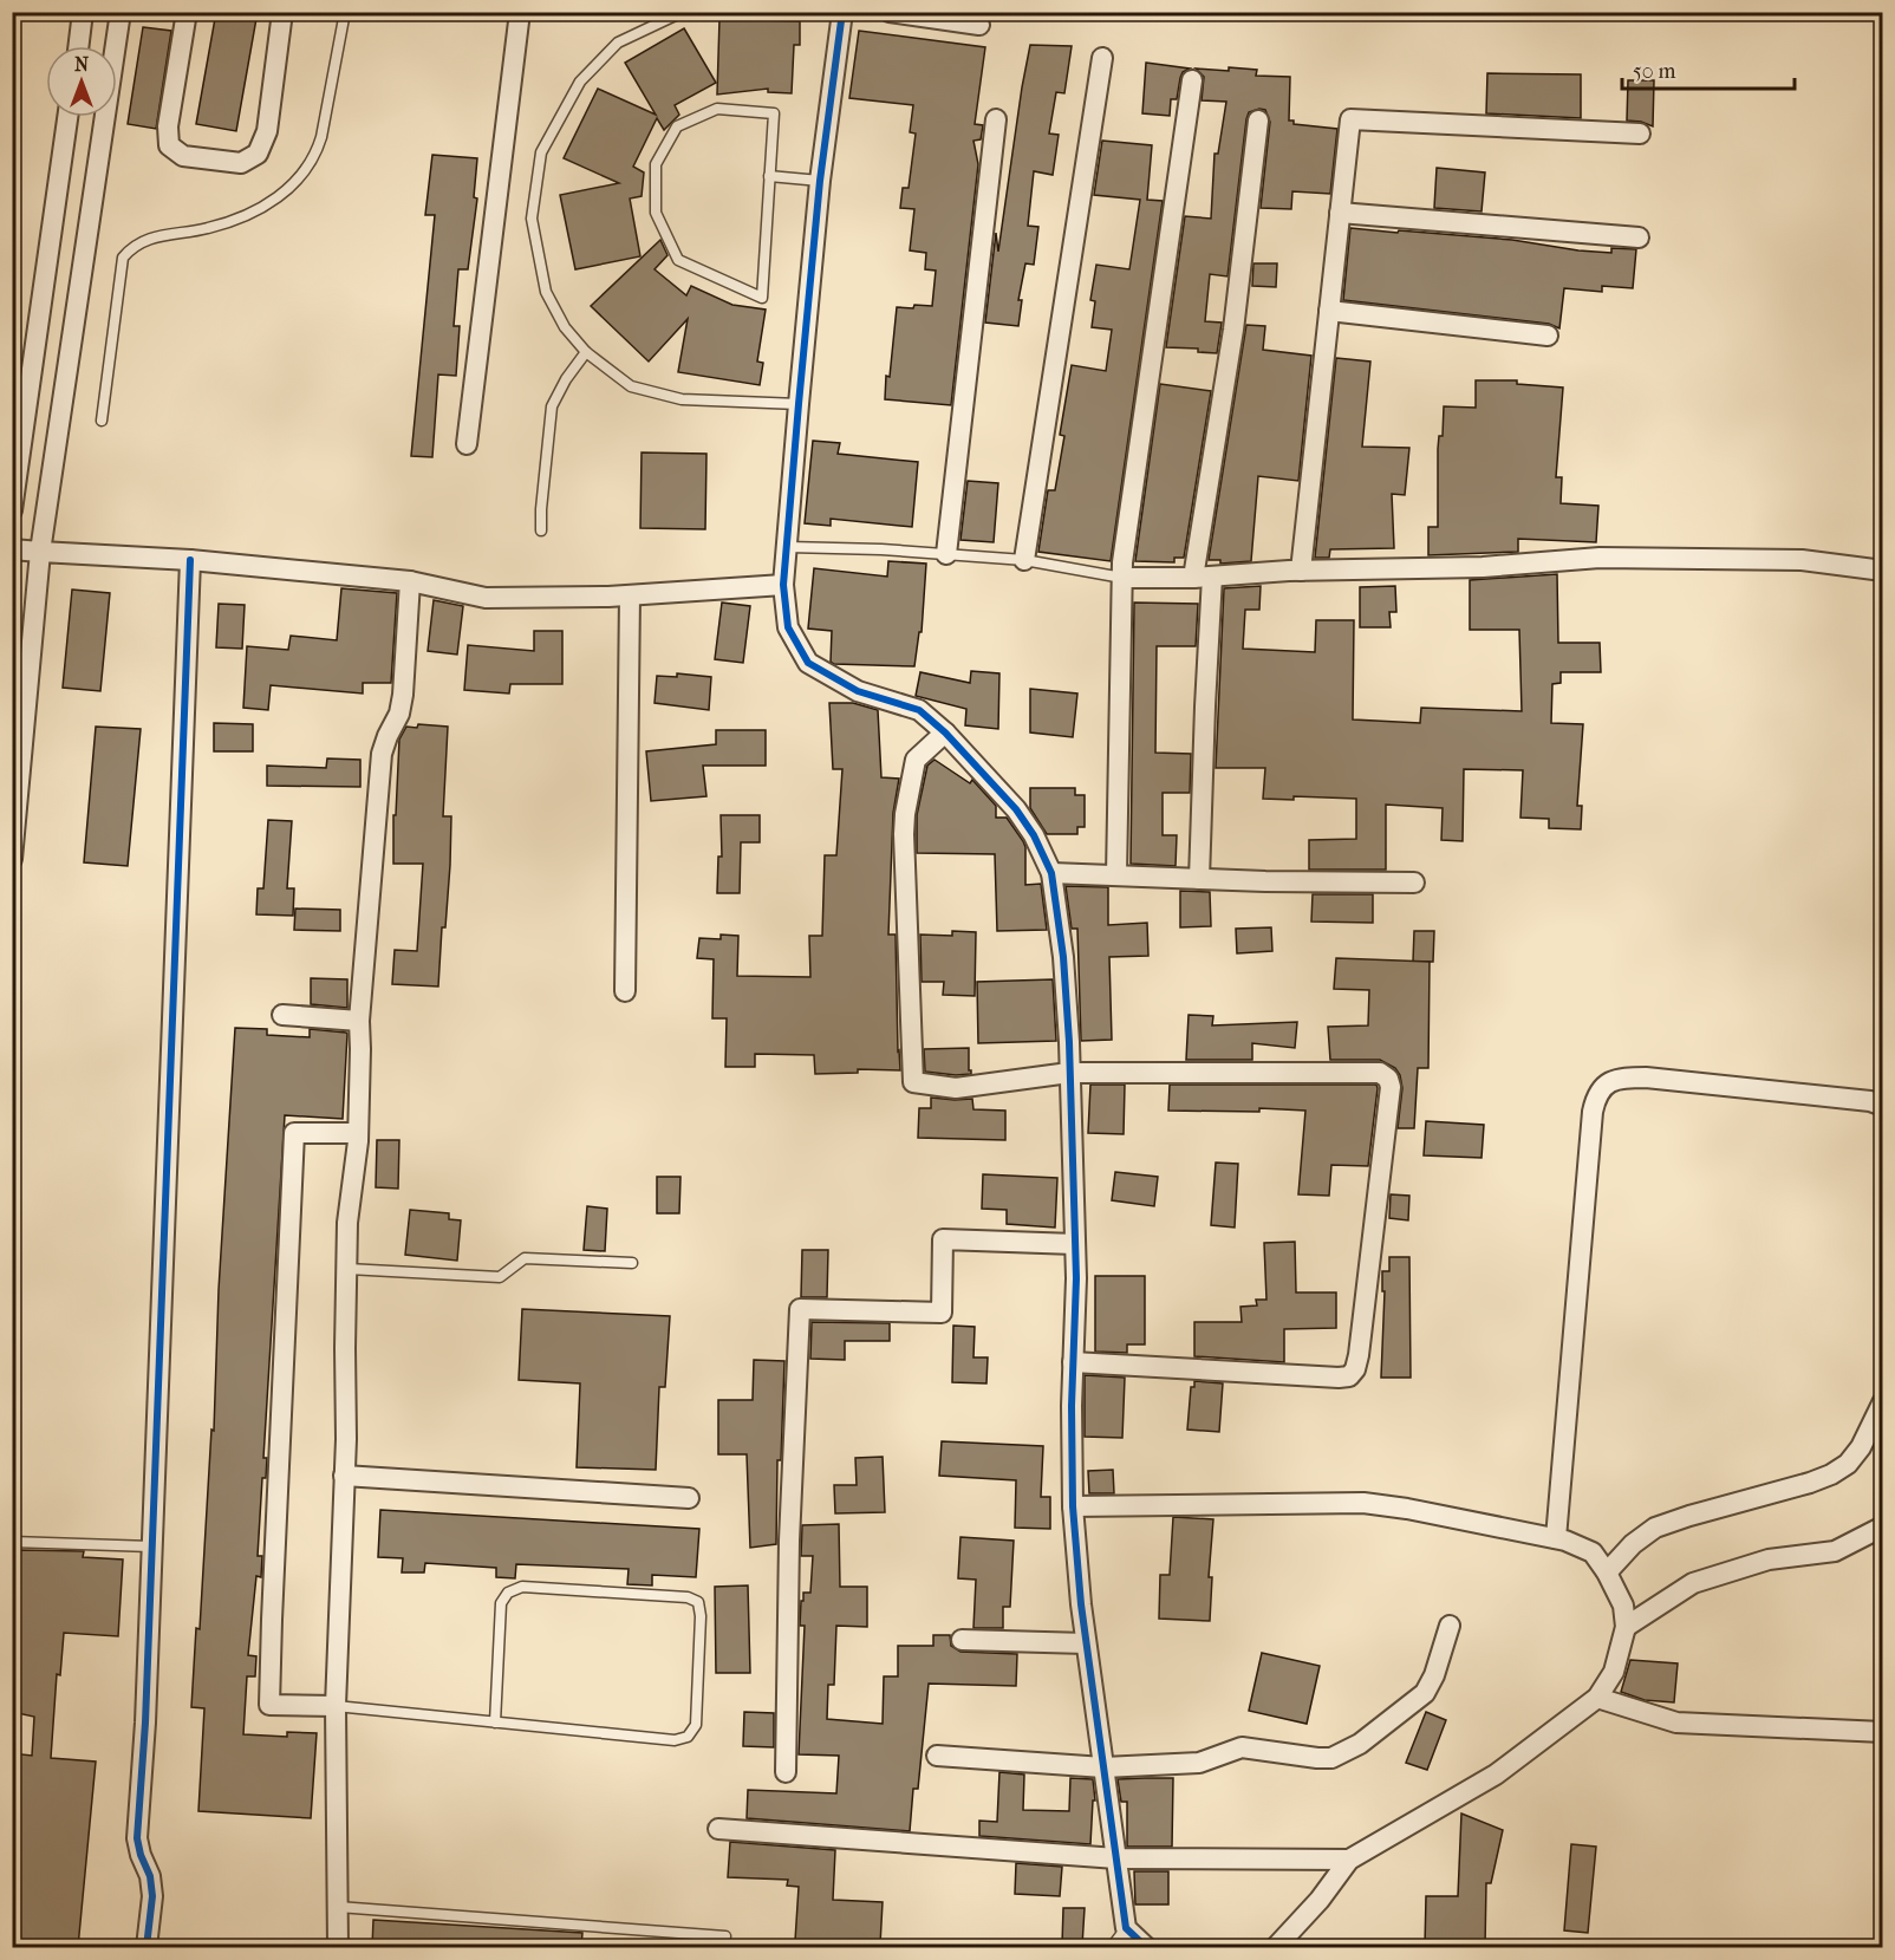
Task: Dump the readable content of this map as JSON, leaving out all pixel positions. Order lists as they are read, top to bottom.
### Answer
{
  "scale_bar": "50 m",
  "north": "top"
}
